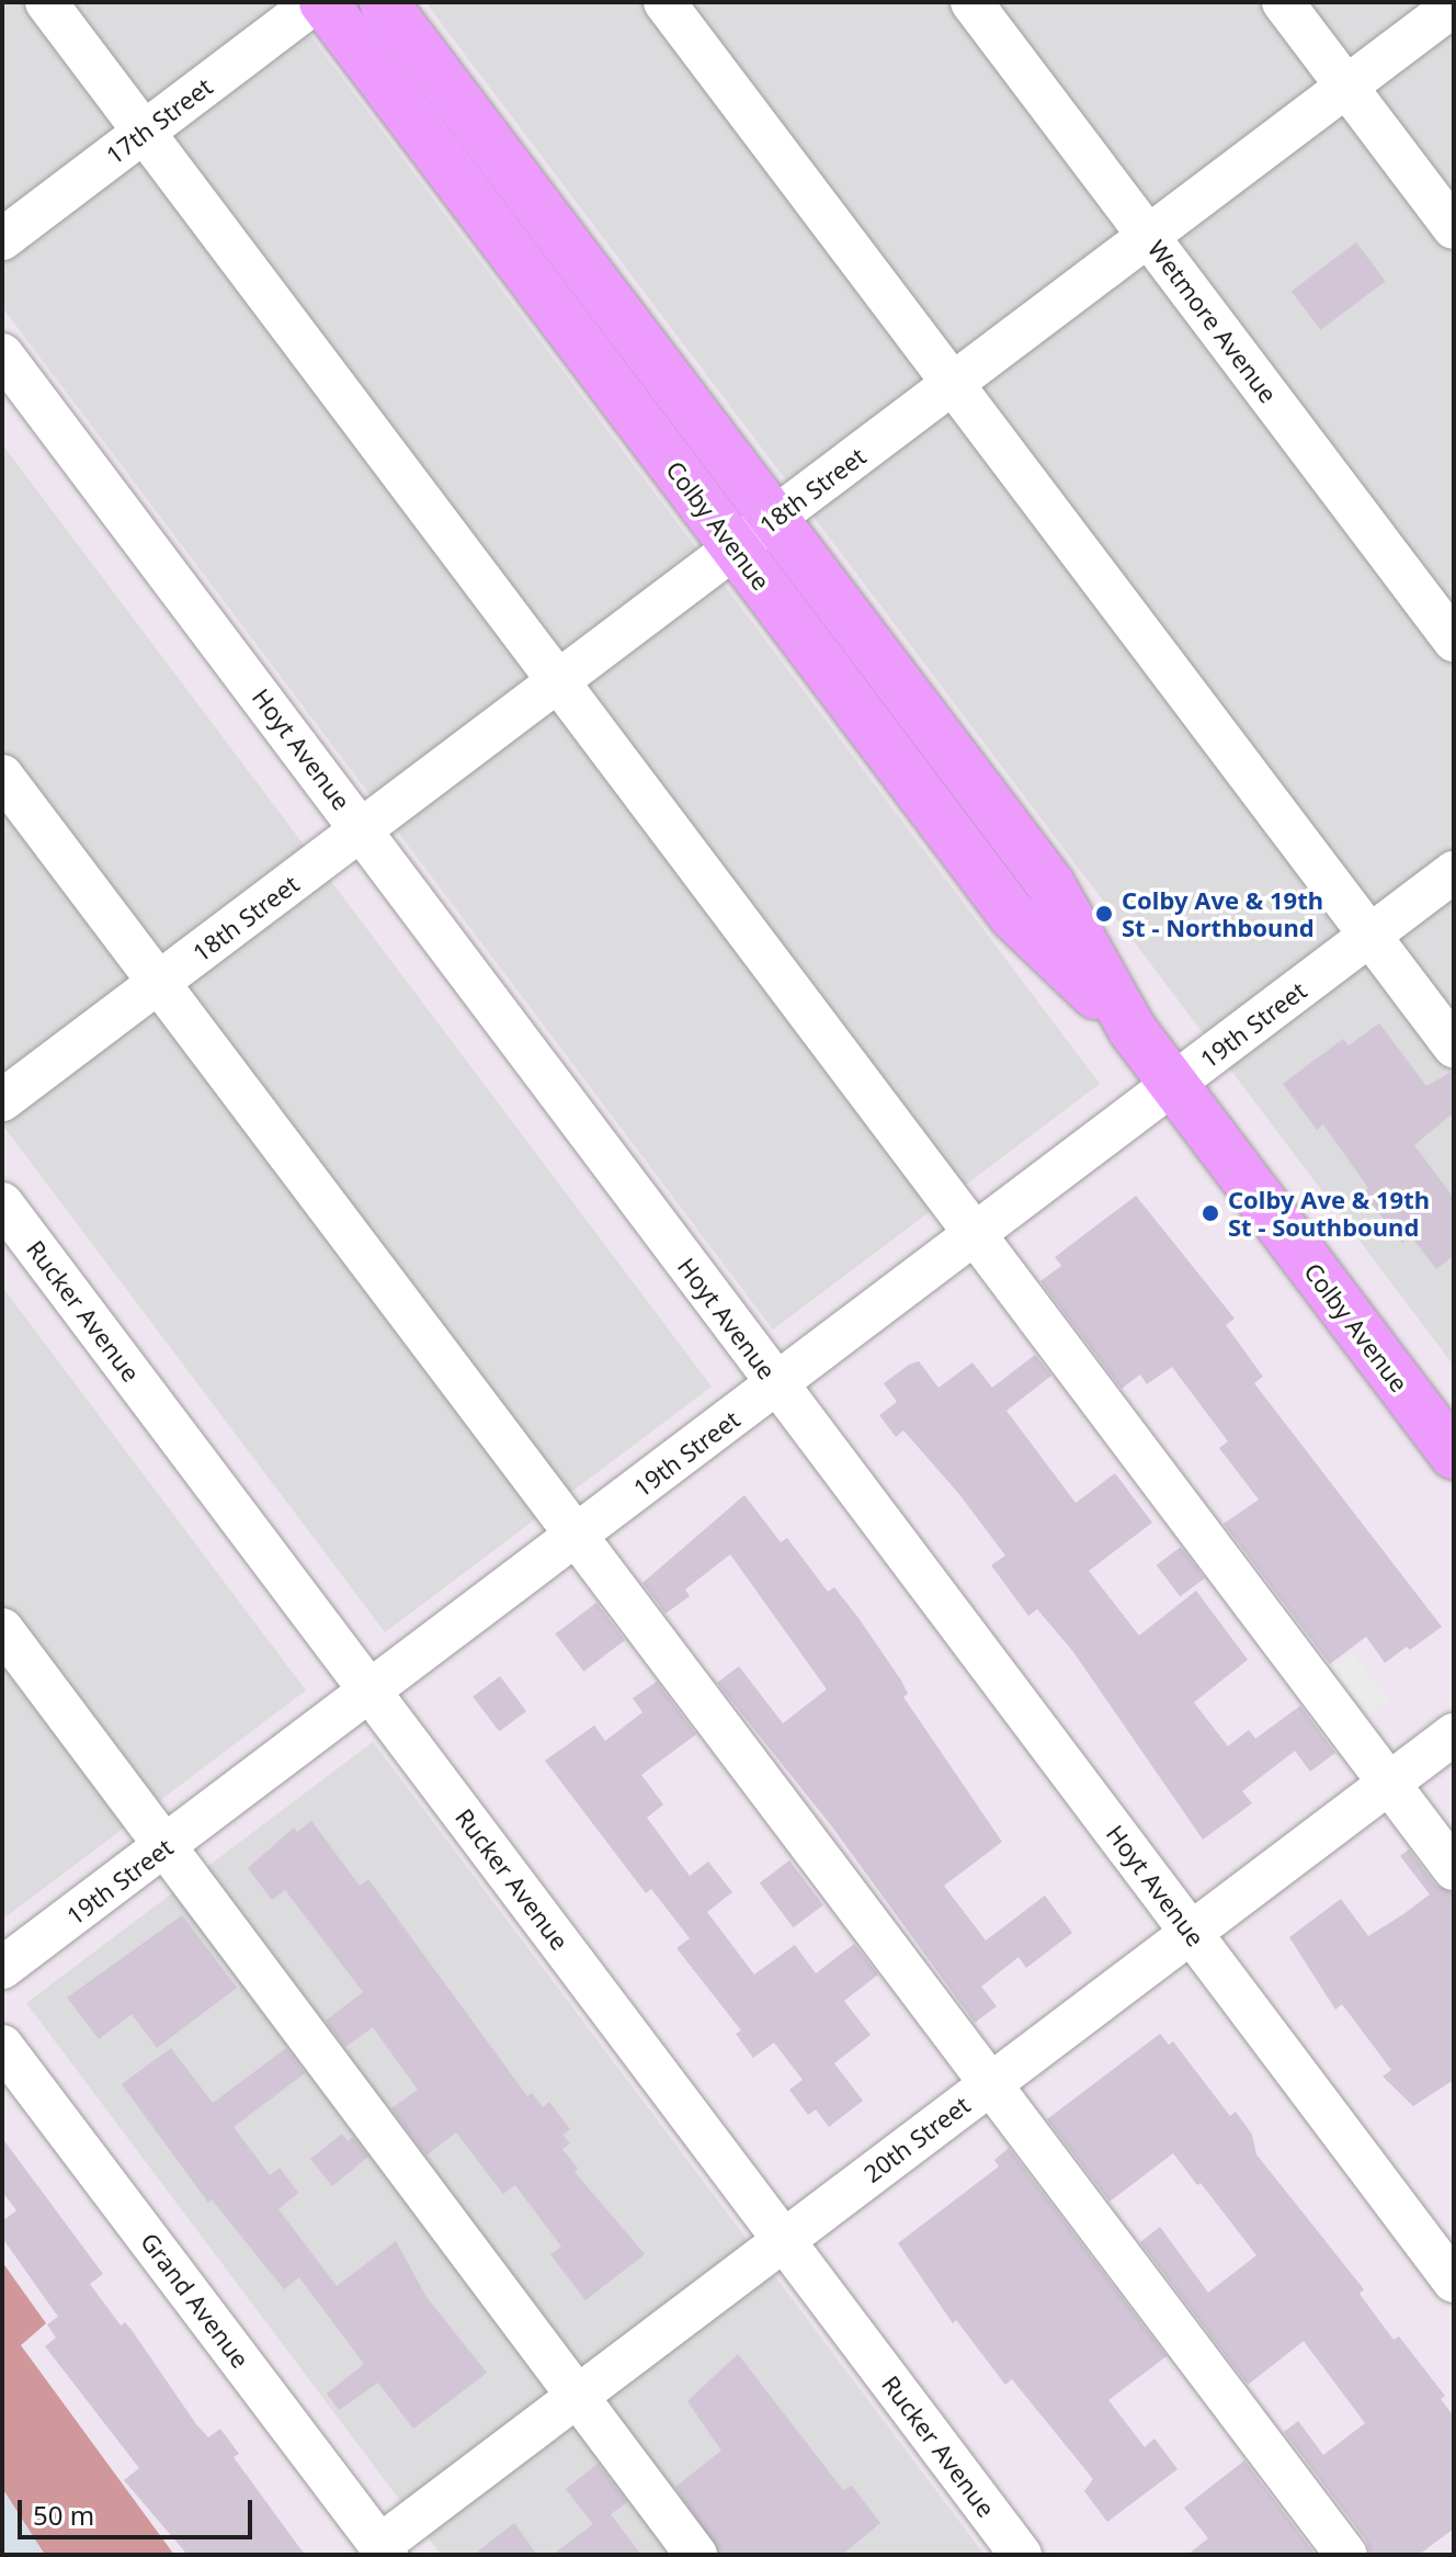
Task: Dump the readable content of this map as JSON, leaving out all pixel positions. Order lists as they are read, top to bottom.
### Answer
{
  "streets": {
    "main road": ["Colby Avenue"],
    "street": [
      "17th Street",
      "Wetmore Avenue",
      "18th Street",
      "Hoyt Avenue",
      "19th Street",
      "Rucker Avenue",
      "20th Street",
      "Grand Avenue"
    ]
  },
  "crossings": [
    ["Wetmore Avenue", "18th Street"],
    ["18th Street", "Colby Avenue"],
    ["18th Street", "Hoyt Avenue"],
    ["Colby Avenue", "19th Street"],
    ["Hoyt Avenue", "19th Street"],
    ["Hoyt Avenue", "20th Street"],
    ["19th Street", "Rucker Avenue"],
    ["Rucker Avenue", "20th Street"],
    ["20th Street", "Grand Avenue"]
  ],
  "places": ["Colby Ave & 19th St - Northbound", "Colby Ave & 19th St - Southbound"],
  "scale_bar": "50 m"
}
